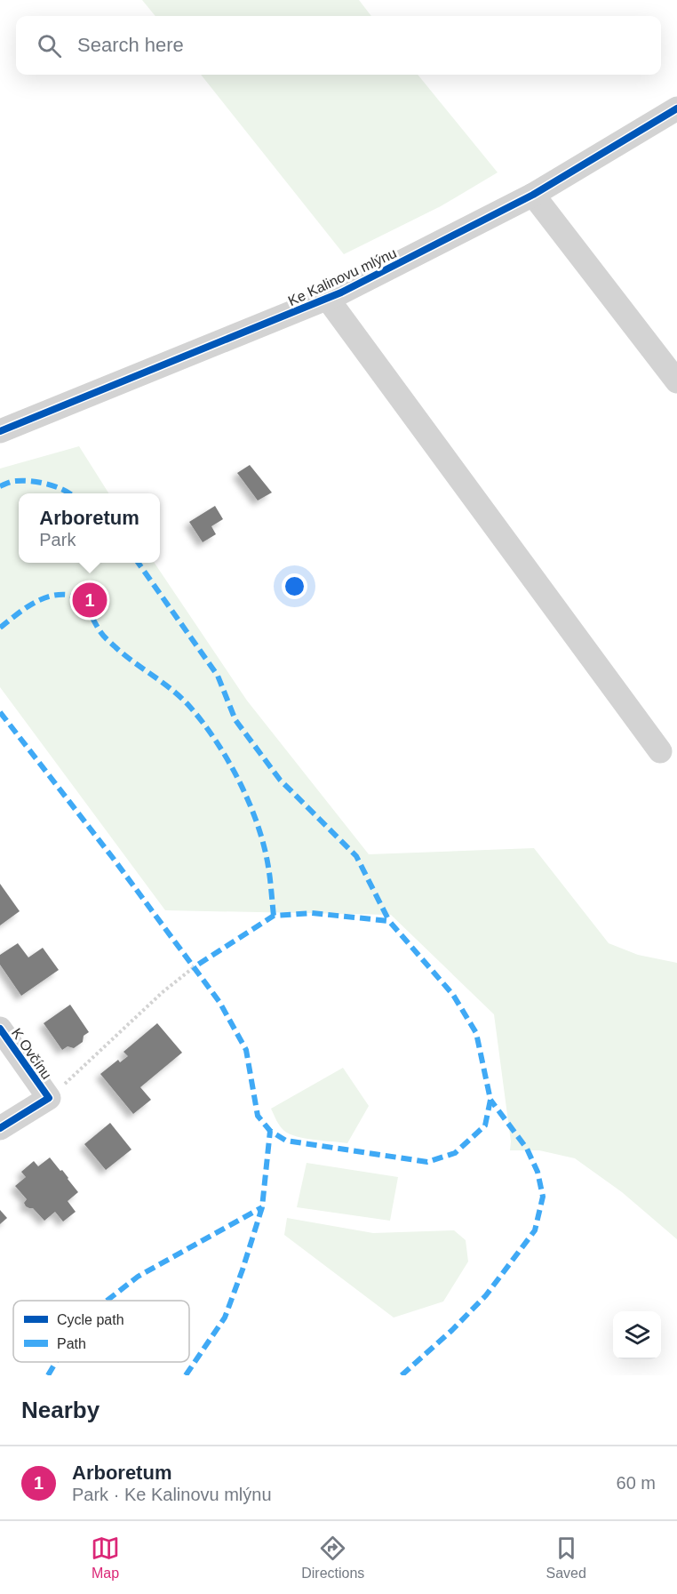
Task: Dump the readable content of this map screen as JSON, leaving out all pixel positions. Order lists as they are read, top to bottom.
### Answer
{
  "streets": {
    "street": ["Ke Kalinovu mlýnu", "K Ovčínu"]
  },
  "legend": ["Cycle path", "Path"],
  "page": {
    "search": "Search here",
    "popup": ["Arboretum", "Park"],
    "pins": "1",
    "heading": "Nearby",
    "list": [
      {
        "mark": "1",
        "name": "Arboretum",
        "note": "Park · Ke Kalinovu mlýnu",
        "value": "60 m"
      }
    ],
    "nav": ["Map", "Directions", "Saved"]
  }
}
